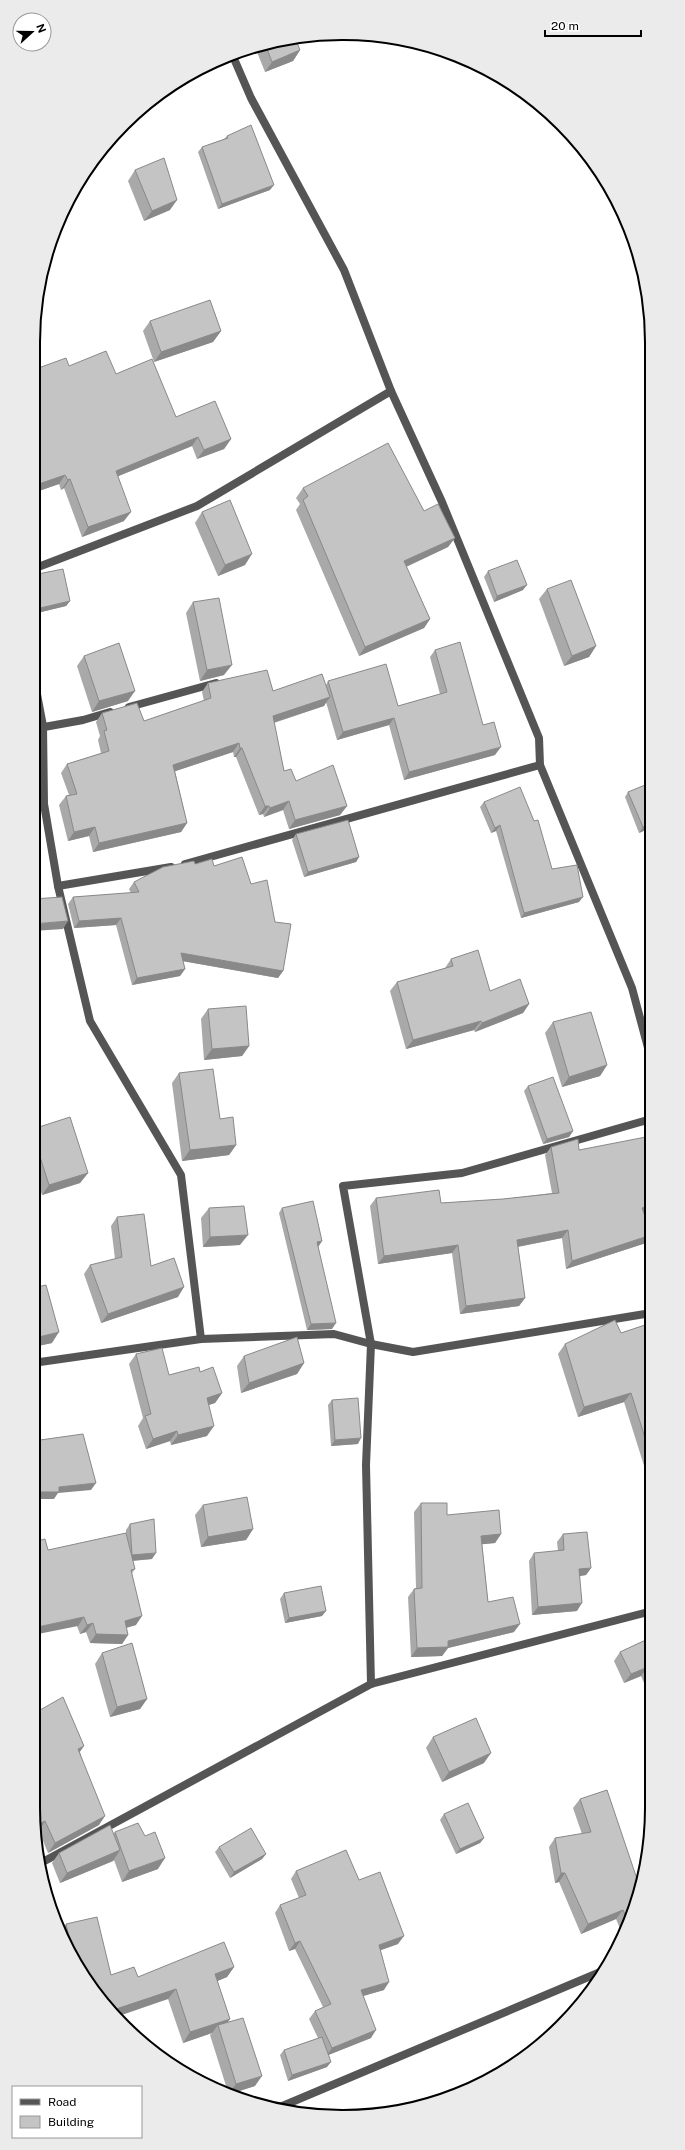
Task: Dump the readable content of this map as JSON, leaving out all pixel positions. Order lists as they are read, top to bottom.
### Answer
{
  "legend": ["Road", "Building"],
  "scale_bar": "20 m",
  "north": "right"
}
